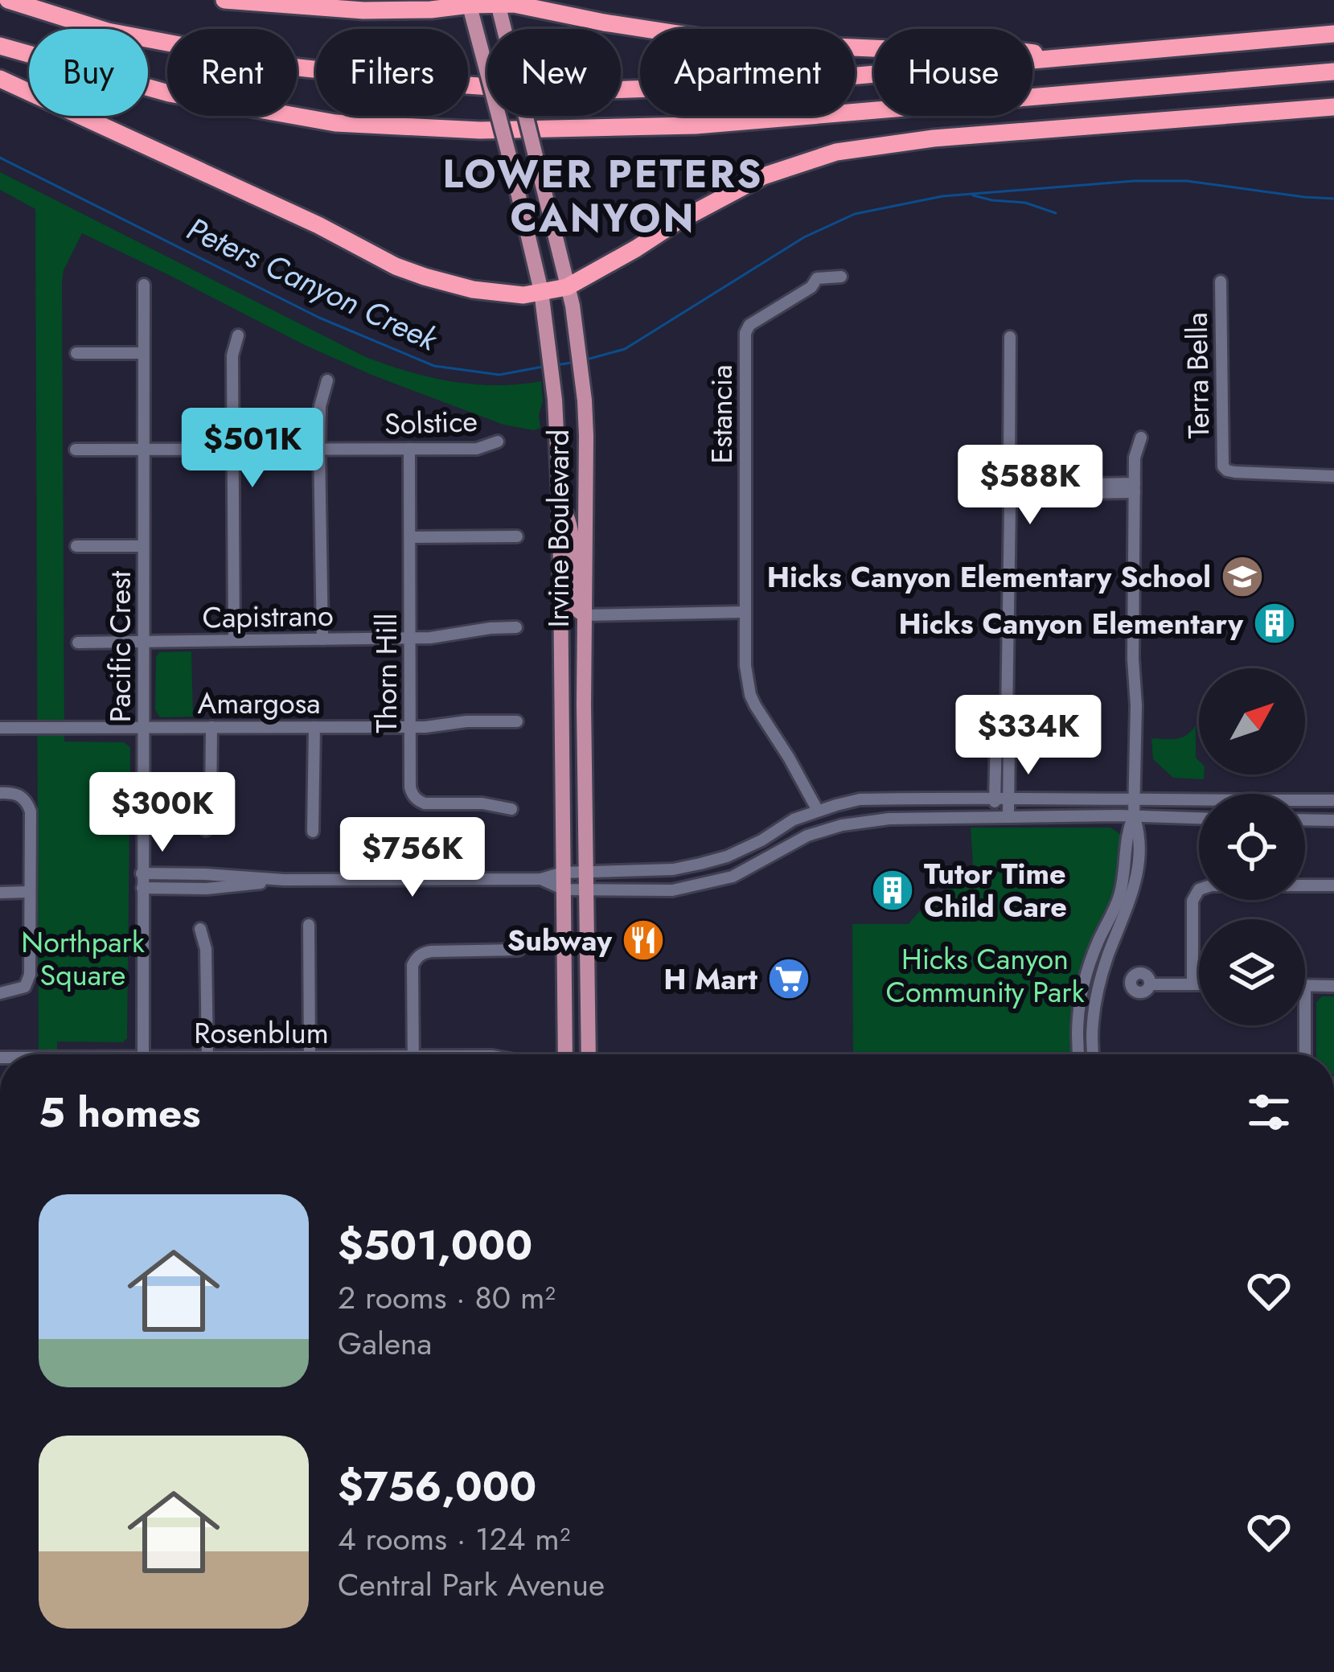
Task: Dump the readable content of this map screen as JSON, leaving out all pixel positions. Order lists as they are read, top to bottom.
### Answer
{
  "streets": {
    "main road": ["Irvine Boulevard"],
    "street": [
      "Terra Bella",
      "Estancia",
      "Solstice",
      "Capistrano",
      "Pacific Crest",
      "Thorn Hill",
      "Amargosa"
    ]
  },
  "crossings": [
    ["Solstice", "Pacific Crest"],
    ["Solstice", "Thorn Hill"],
    ["Capistrano", "Pacific Crest"],
    ["Capistrano", "Thorn Hill"],
    ["Pacific Crest", "Amargosa"],
    ["Thorn Hill", "Amargosa"]
  ],
  "districts": ["LOWER PETERS CANYON"],
  "water": ["Peters Canyon Creek"],
  "parks": ["Northpark Square", "Hicks Canyon Community Park"],
  "places": {
    "school or university": ["Hicks Canyon Elementary School"],
    "building": ["Hicks Canyon Elementary", "Tutor Time Child Care"],
    "restaurant": ["Subway"],
    "supermarket": ["H Mart"]
  },
  "north": "top right",
  "page": {
    "chip": [
      "Buy",
      "Rent",
      "Filters",
      "New",
      "Apartment",
      "House"
    ],
    "price": [
      "$501K",
      "$588K",
      "$334K",
      "$300K",
      "$756K"
    ],
    "heading": "5 homes",
    "list": [
      {
        "name": "$501,000",
        "note": "2 rooms · 80 m² · Galena"
      },
      {
        "name": "$756,000",
        "note": "4 rooms · 124 m² · Central Park Avenue"
      }
    ]
  }
}
